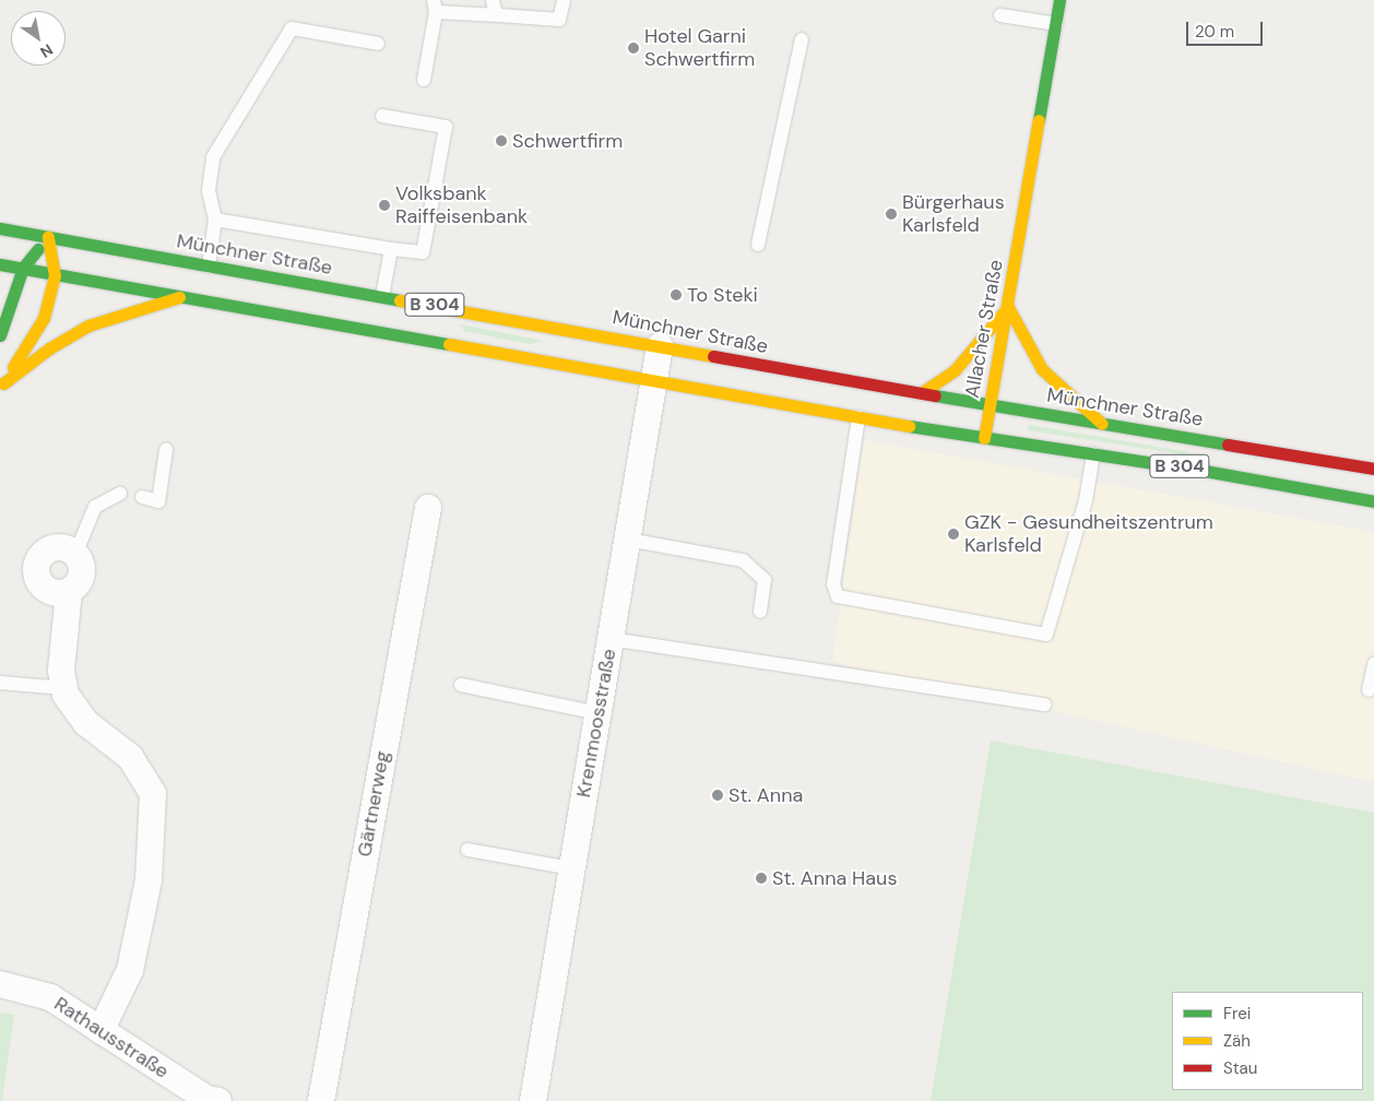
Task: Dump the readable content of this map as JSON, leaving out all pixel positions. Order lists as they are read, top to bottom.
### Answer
{
  "streets": {
    "main road": ["Münchner Straße", "B 304", "Allacher Straße"],
    "street": ["Krenmoosstraße", "Gärtnerweg", "Rathausstraße"]
  },
  "crossings": [
    ["Münchner Straße", "Allacher Straße"],
    ["Münchner Straße", "Krenmoosstraße"],
    ["B 304", "Allacher Straße"],
    ["B 304", "Krenmoosstraße"]
  ],
  "places": [
    "Hotel Garni Schwertfirm",
    "Schwertfirm",
    "Volksbank Raiffeisenbank",
    "Bürgerhaus Karlsfeld",
    "To Steki",
    "GZK - Gesundheitszentrum Karlsfeld",
    "St. Anna",
    "St. Anna Haus"
  ],
  "legend": ["Frei", "Zäh", "Stau"],
  "scale_bar": "20 m",
  "north": "bottom right"
}
